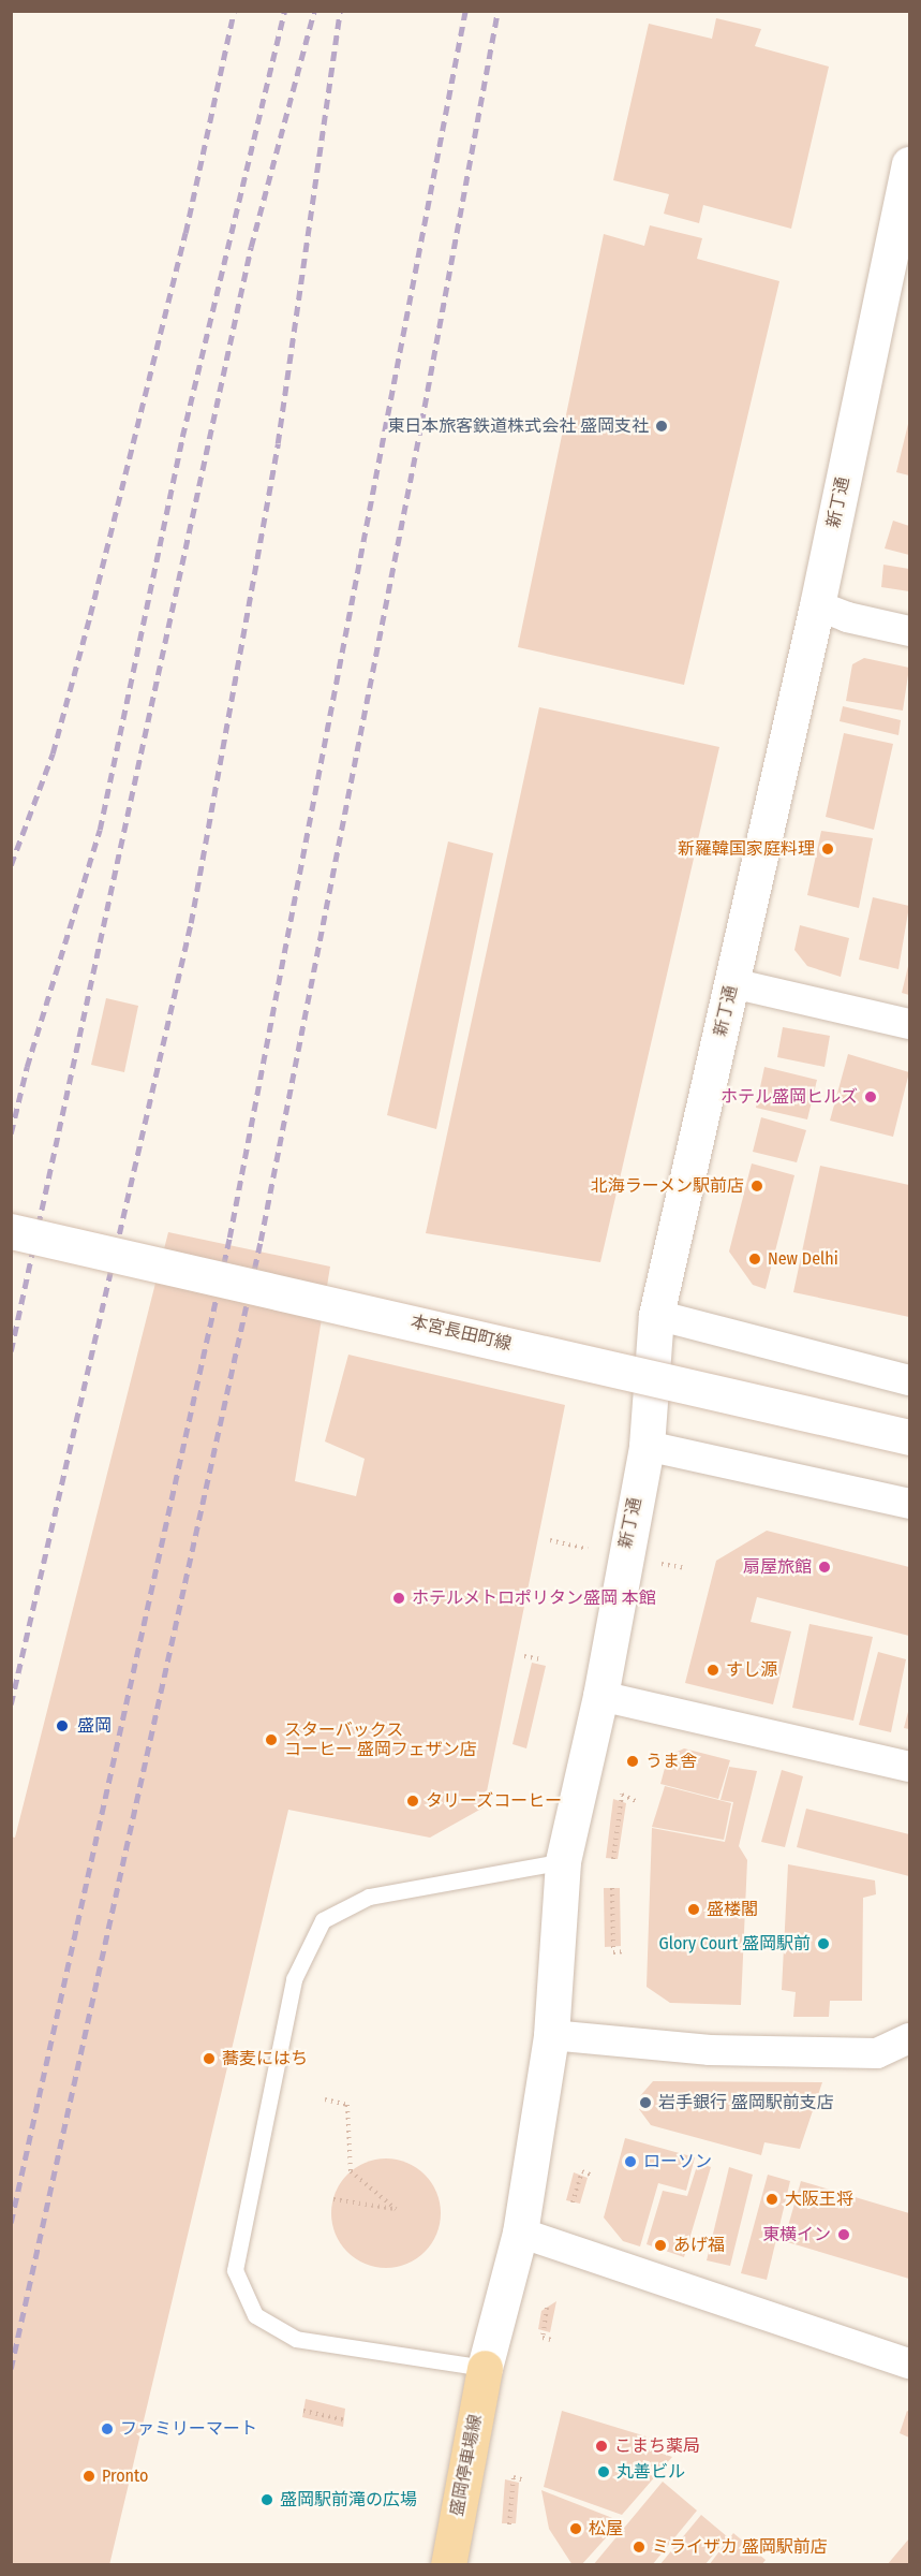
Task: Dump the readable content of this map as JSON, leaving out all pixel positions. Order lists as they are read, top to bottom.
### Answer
{
  "streets": {
    "main road": ["盛岡停車場線"],
    "street": ["新丁通", "本宮長田町線"]
  },
  "crossings": [
    ["新丁通", "盛岡停車場線"]
  ],
  "places": [
    "東日本旅客鉄道株式会社 盛岡支社",
    "新羅韓国家庭料理",
    "ホテル盛岡ヒルズ",
    "北海ラーメン駅前店",
    "New Delhi",
    "扇屋旅館",
    "ホテルメトロポリタン盛岡 本館",
    "すし源",
    "盛岡",
    "スターバックス コーヒー 盛岡フェザン店",
    "うま舎",
    "タリーズコーヒー",
    "盛楼閣",
    "Glory Court 盛岡駅前",
    "蕎麦にはち",
    "岩手銀行 盛岡駅前支店",
    "ローソン",
    "大阪王将",
    "東横イン",
    "あげ福",
    "ファミリーマート",
    "こまち薬局",
    "丸善ビル",
    "Pronto",
    "盛岡駅前滝の広場",
    "松屋",
    "ミライザカ 盛岡駅前店"
  ]
}
